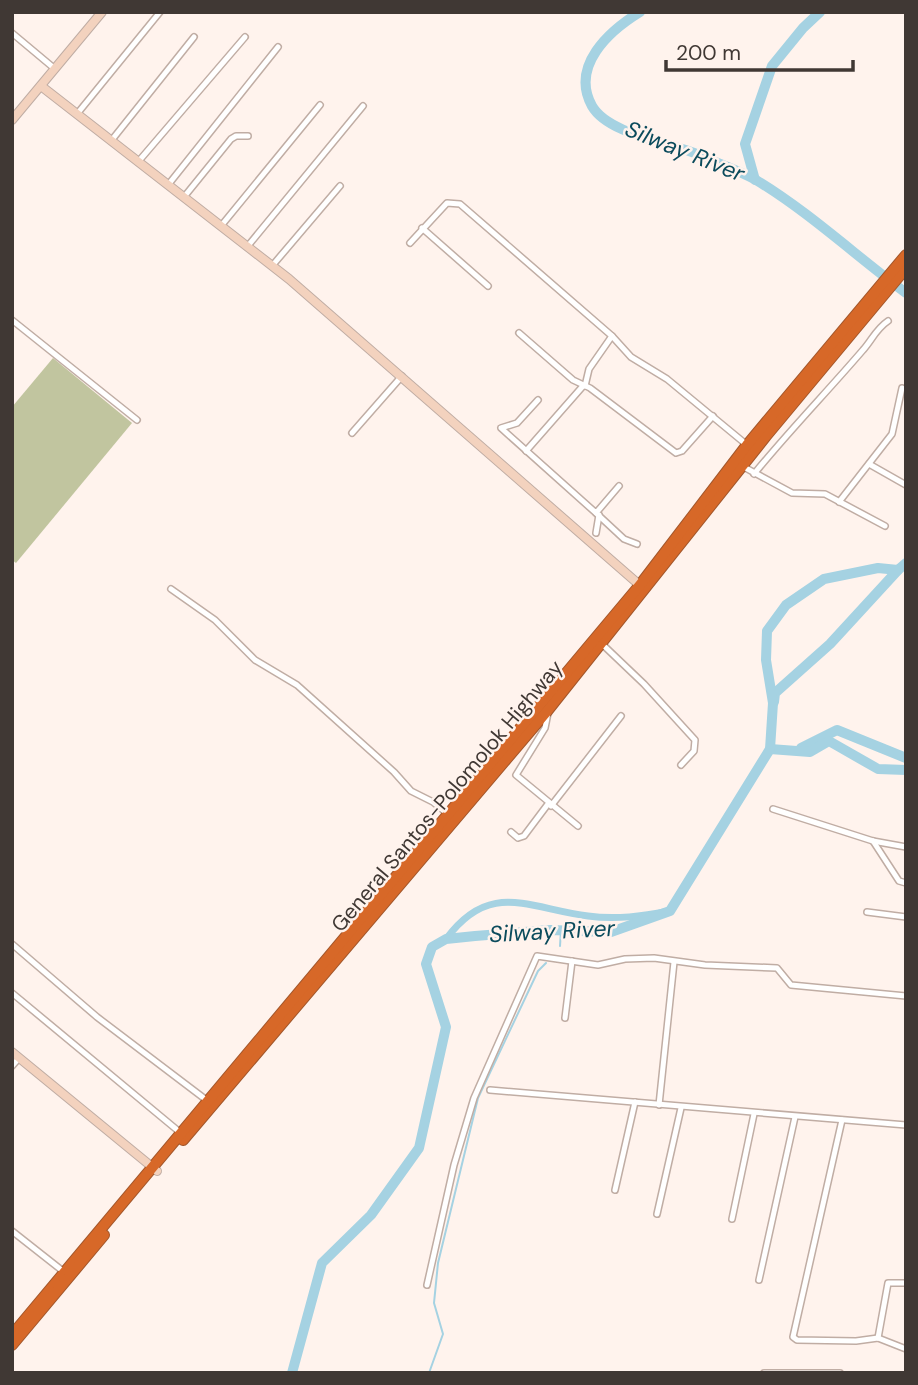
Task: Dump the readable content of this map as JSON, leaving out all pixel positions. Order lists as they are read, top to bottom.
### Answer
{
  "streets": {
    "highway": ["General Santos-Polomolok Highway"]
  },
  "water": ["Silway River"],
  "scale_bar": "200 m"
}
